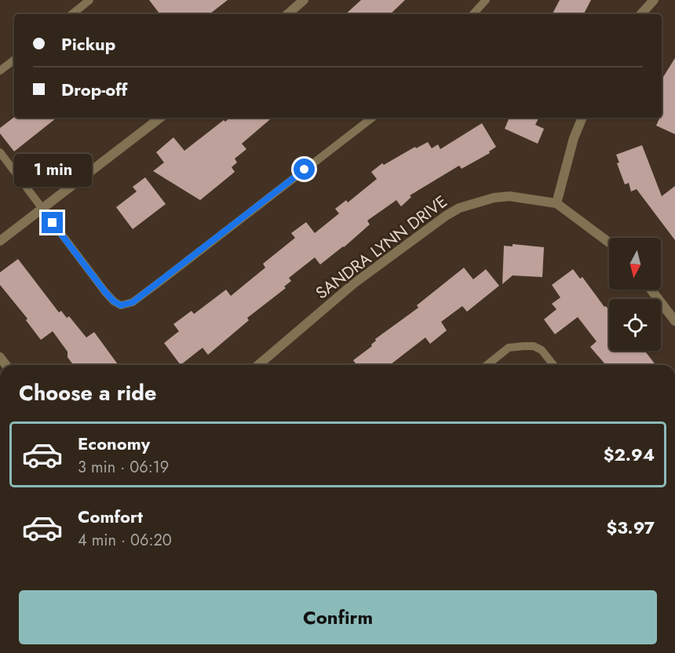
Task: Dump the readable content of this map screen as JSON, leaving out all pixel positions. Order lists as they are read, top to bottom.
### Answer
{
  "streets": {
    "street": ["SANDRA LYNN DRIVE"]
  },
  "north": "bottom",
  "page": {
    "banner": ["Pickup", "Drop-off"],
    "bubble": "1 min",
    "heading": "Choose a ride",
    "list": [
      {
        "name": "Economy",
        "note": "3 min · 06:19",
        "value": "$2.94"
      },
      {
        "name": "Comfort",
        "note": "4 min · 06:20",
        "value": "$3.97"
      }
    ],
    "buttons": "Confirm"
  }
}
